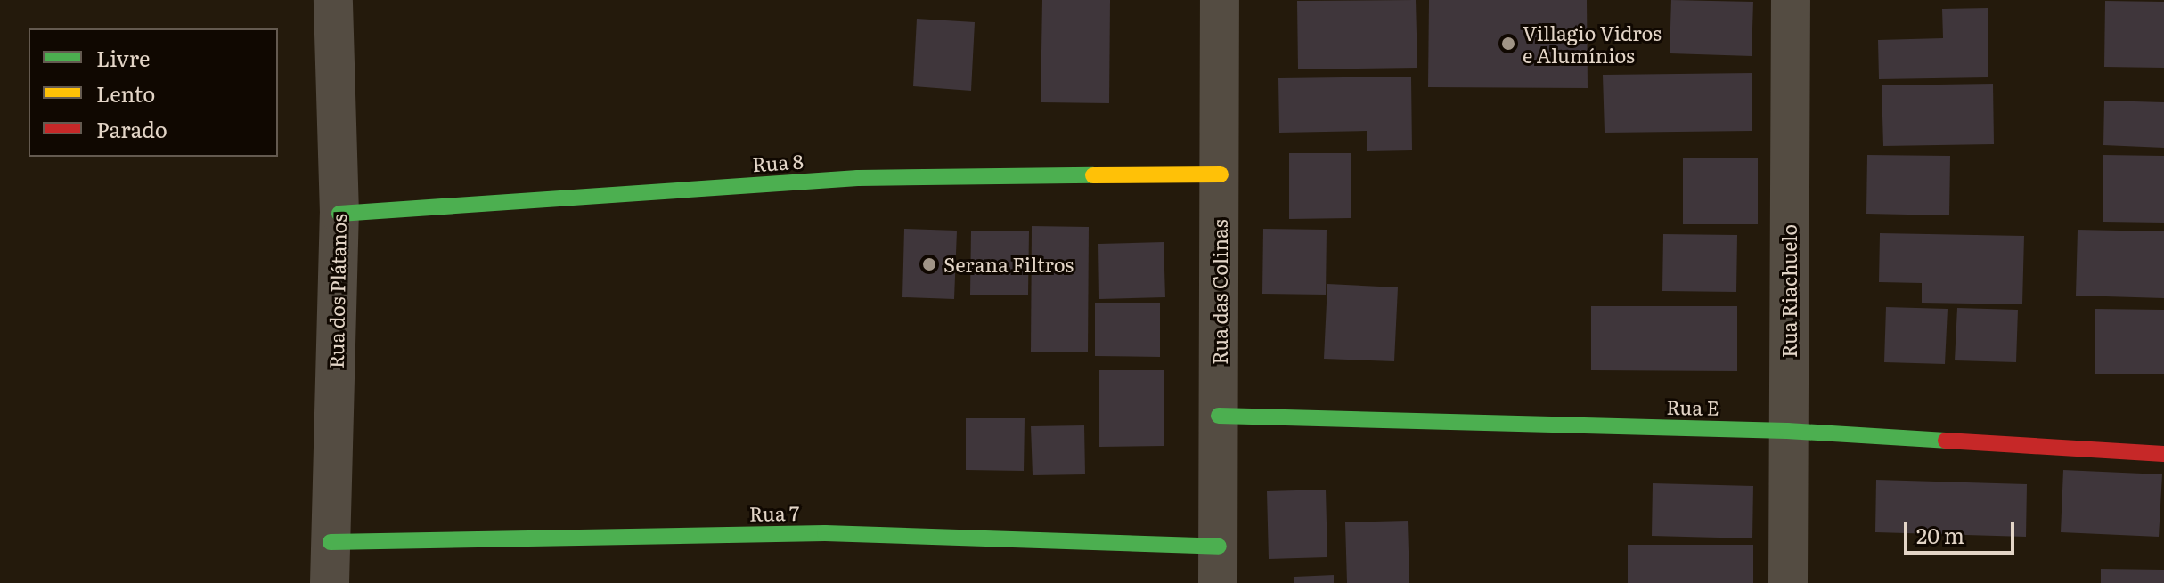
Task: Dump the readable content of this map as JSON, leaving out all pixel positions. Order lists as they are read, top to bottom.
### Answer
{
  "streets": {
    "street": [
      "Rua 8",
      "Rua dos Plátanos",
      "Rua Riachuelo",
      "Rua das Colinas",
      "Rua E",
      "Rua 7"
    ]
  },
  "crossings": [
    ["Rua 8", "Rua dos Plátanos"],
    ["Rua 8", "Rua das Colinas"],
    ["Rua dos Plátanos", "Rua 7"],
    ["Rua Riachuelo", "Rua E"],
    ["Rua das Colinas", "Rua E"],
    ["Rua das Colinas", "Rua 7"]
  ],
  "places": ["Villagio Vidros e Alumínios", "Serana Filtros"],
  "legend": ["Livre", "Lento", "Parado"],
  "scale_bar": "20 m"
}
